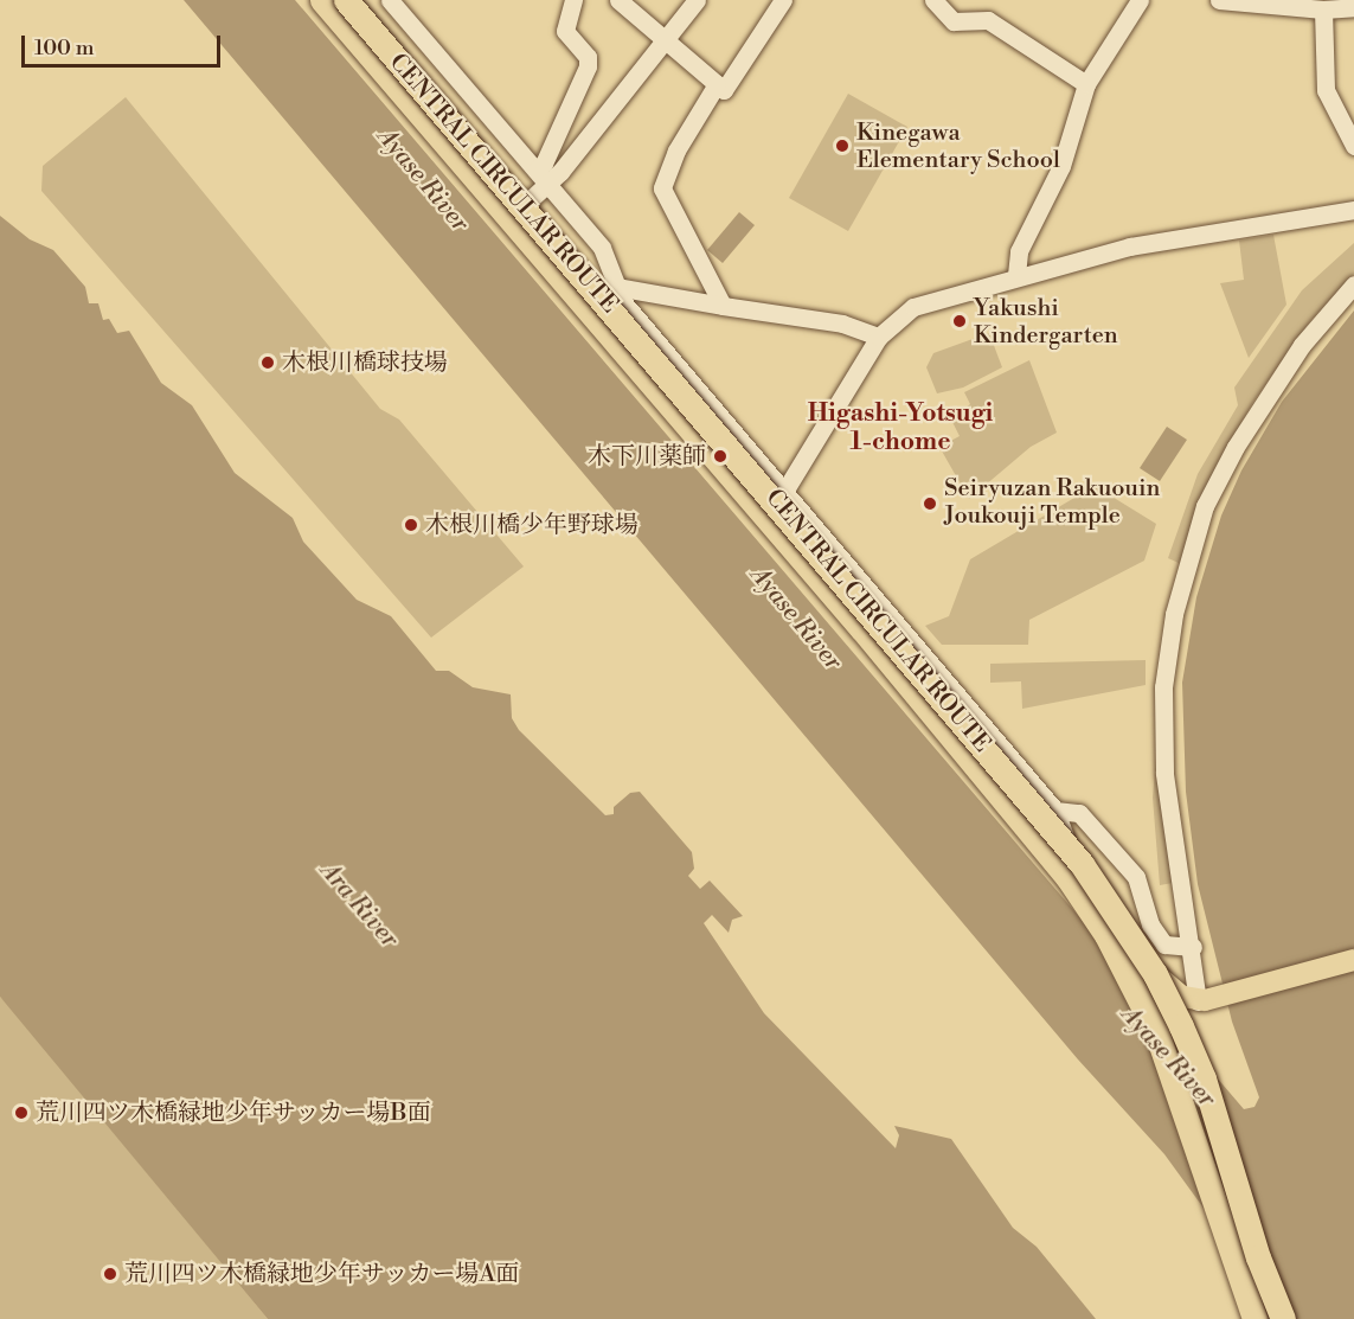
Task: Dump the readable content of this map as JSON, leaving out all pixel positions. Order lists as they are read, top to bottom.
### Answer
{
  "streets": {
    "highway": ["CENTRAL CIRCULAR ROUTE"]
  },
  "districts": ["Higashi-Yotsugi 1-chome"],
  "water": ["Ayase River", "Ara River"],
  "places": [
    "Kinegawa Elementary School",
    "Yakushi Kindergarten",
    "木根川橋球技場",
    "木下川薬師",
    "Seiryuzan Rakuouin Joukouji Temple",
    "木根川橋少年野球場",
    "荒川四ツ木橋緑地少年サッカー場B面",
    "荒川四ツ木橋緑地少年サッカー場A面"
  ],
  "scale_bar": "100 m"
}
